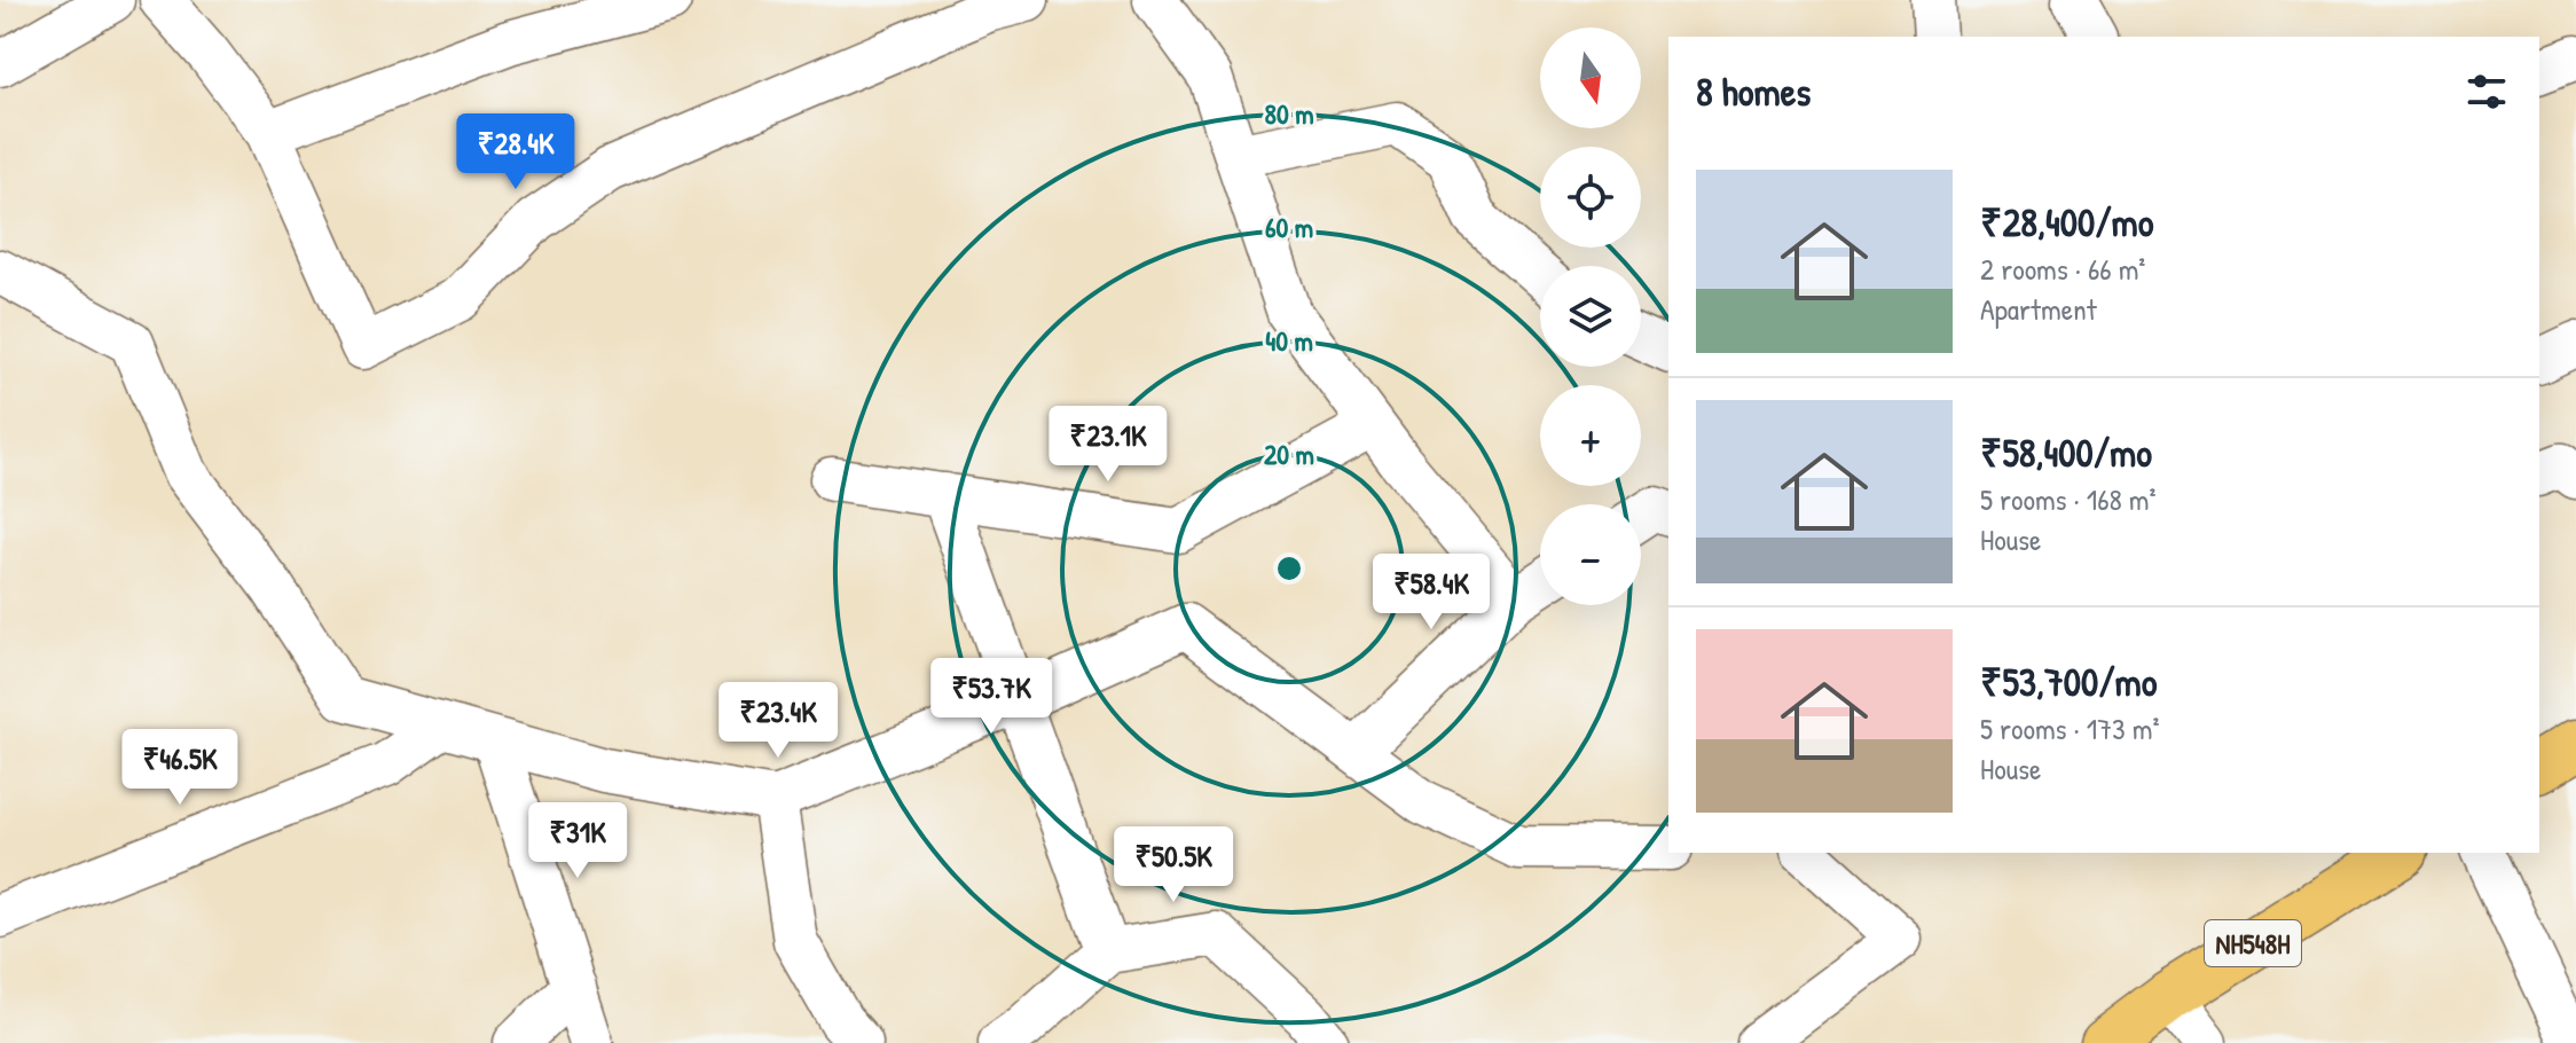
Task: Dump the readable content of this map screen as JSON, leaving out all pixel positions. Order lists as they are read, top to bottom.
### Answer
{
  "streets": {
    "highway": ["NH548H"]
  },
  "north": "bottom",
  "page": {
    "map_buttons": ["+", "−"],
    "heading": "8 homes",
    "price": [
      "₹28.4K",
      "₹23.1K",
      "₹58.4K",
      "₹53.7K",
      "₹23.4K",
      "₹46.5K",
      "₹31K",
      "₹50.5K"
    ],
    "list": [
      {
        "name": "₹28,400/mo",
        "note": "2 rooms · 66 m² · Apartment"
      },
      {
        "name": "₹58,400/mo",
        "note": "5 rooms · 168 m² · House"
      },
      {
        "name": "₹53,700/mo",
        "note": "5 rooms · 173 m² · House"
      }
    ]
  },
  "rings": [
    "80 m",
    "60 m",
    "40 m",
    "20 m"
  ]
}
